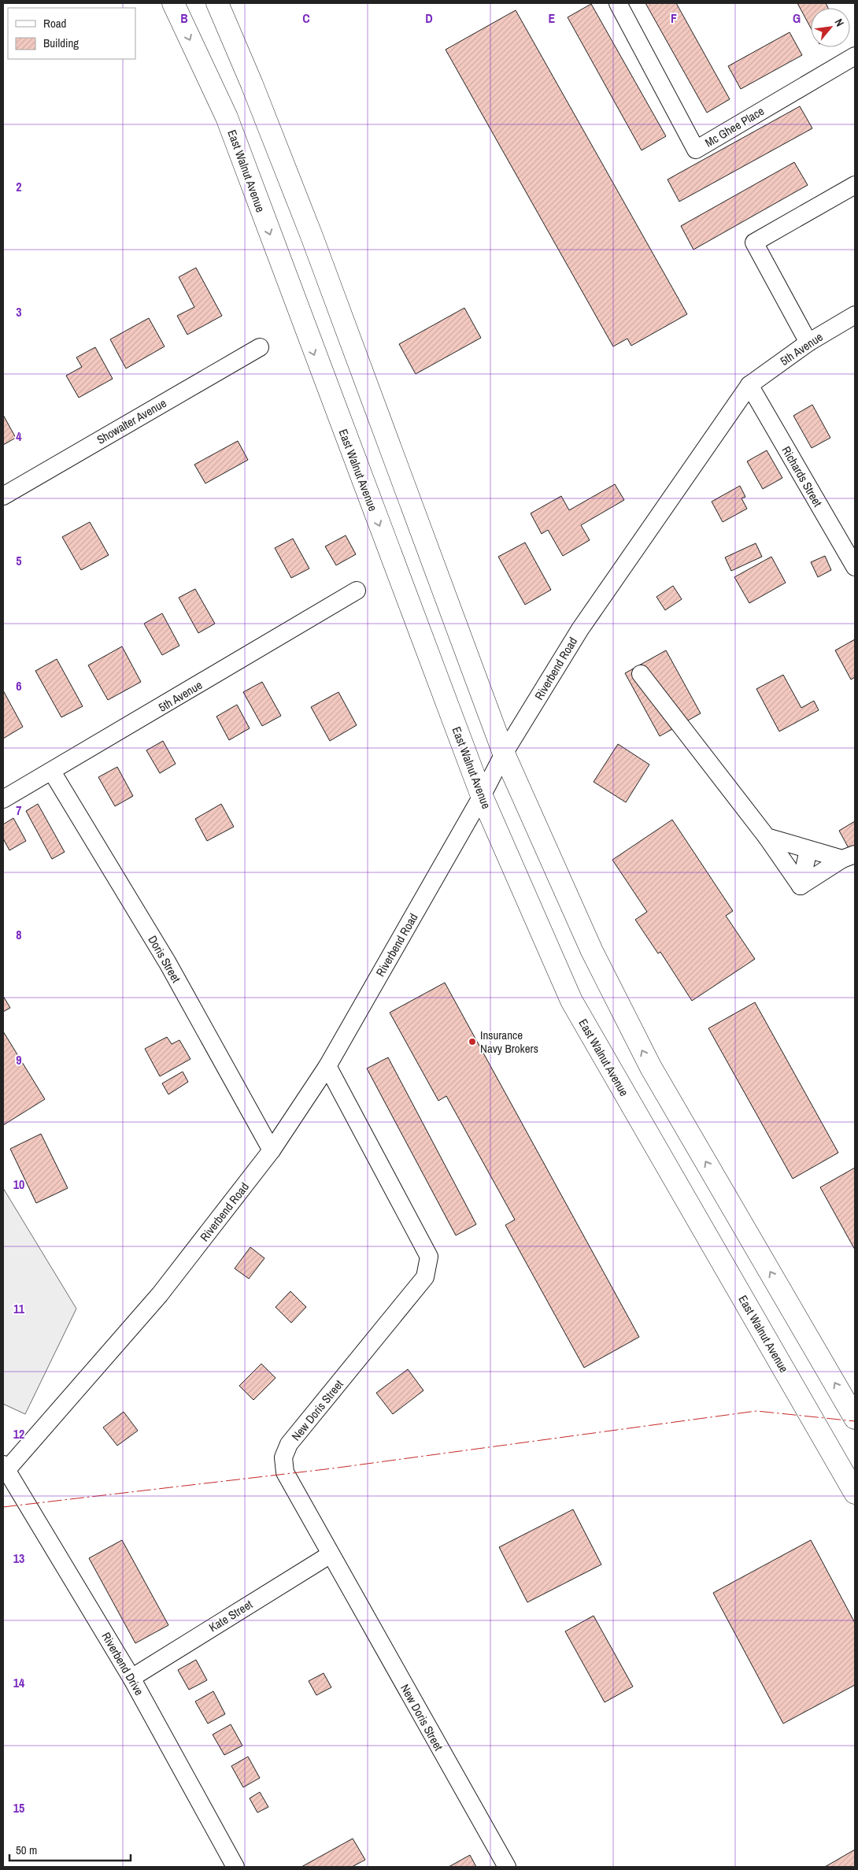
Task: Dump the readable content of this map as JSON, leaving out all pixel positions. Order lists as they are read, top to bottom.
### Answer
{
  "streets": {
    "main road": ["East Walnut Avenue"],
    "street": [
      "Mc Ghee Place",
      "5th Avenue",
      "Showalter Avenue",
      "Richards Street",
      "Riverbend Road",
      "Doris Street",
      "New Doris Street",
      "Kate Street",
      "Riverbend Drive"
    ]
  },
  "crossings": [
    ["East Walnut Avenue", "Riverbend Road"],
    ["5th Avenue", "Richards Street"],
    ["5th Avenue", "Riverbend Road"],
    ["5th Avenue", "Doris Street"],
    ["Richards Street", "Riverbend Road"],
    ["Riverbend Road", "Doris Street"],
    ["Riverbend Road", "New Doris Street"],
    ["Riverbend Road", "Riverbend Drive"],
    ["New Doris Street", "Kate Street"],
    ["Kate Street", "Riverbend Drive"]
  ],
  "places": ["Insurance Navy Brokers"],
  "legend": ["Road", "Building"],
  "scale_bar": "50 m",
  "north": "top right",
  "grid": {
    "columns": [
      "B",
      "C",
      "D",
      "E",
      "F",
      "G"
    ],
    "rows": [
      "2",
      "3",
      "4",
      "5",
      "6",
      "7",
      "8",
      "9",
      "10",
      "11",
      "12",
      "13",
      "14",
      "15"
    ]
  }
}
